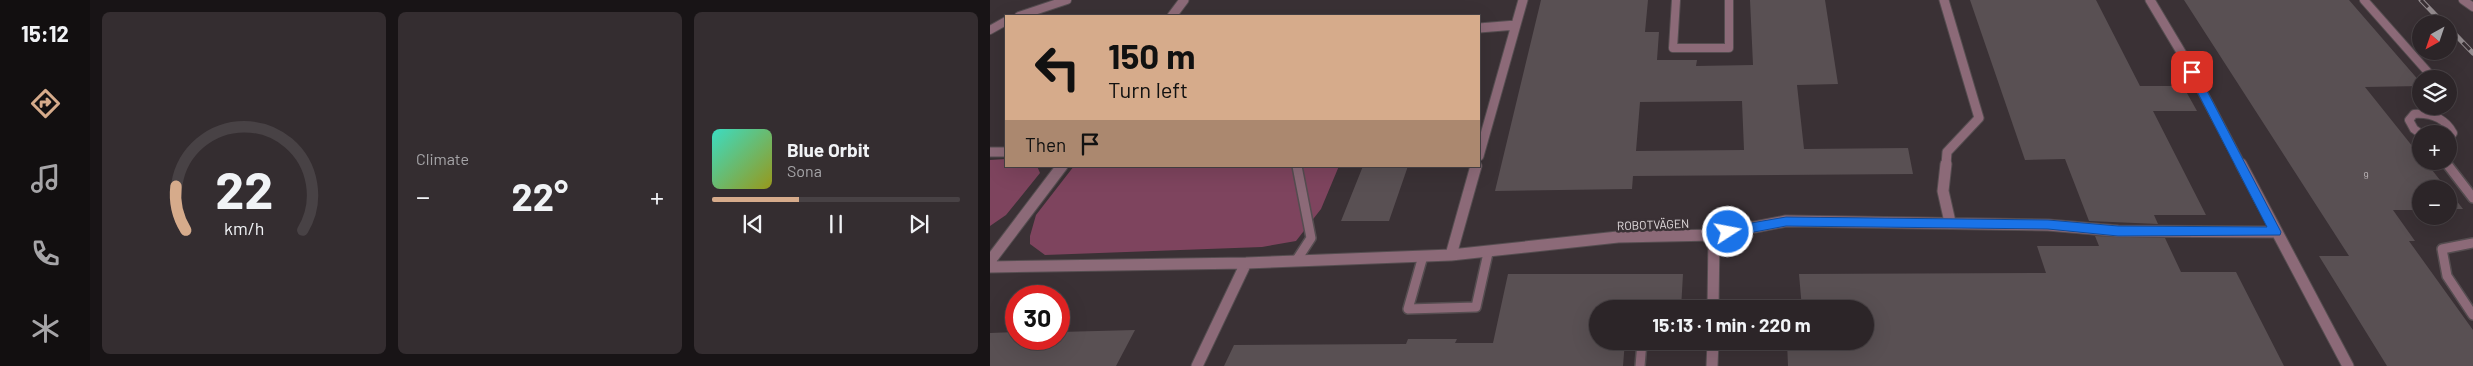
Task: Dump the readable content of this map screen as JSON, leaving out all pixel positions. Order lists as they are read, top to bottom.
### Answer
{
  "streets": {
    "street": ["ROBOTVÄGEN"]
  },
  "house_numbers": ["9"],
  "north": "bottom left",
  "page": {
    "tabs": "15:12",
    "tile": "Climate",
    "map_buttons": ["+", "−"],
    "turn": ["150 m", "Turn left"],
    "then": "Then",
    "song": ["Blue Orbit", "Sona"],
    "heat": ["−", "22°", "+"],
    "limit": "30",
    "trip": "15:13 · 1 min · 220 m",
    "gauge": ["22", "km/h"]
  }
}
